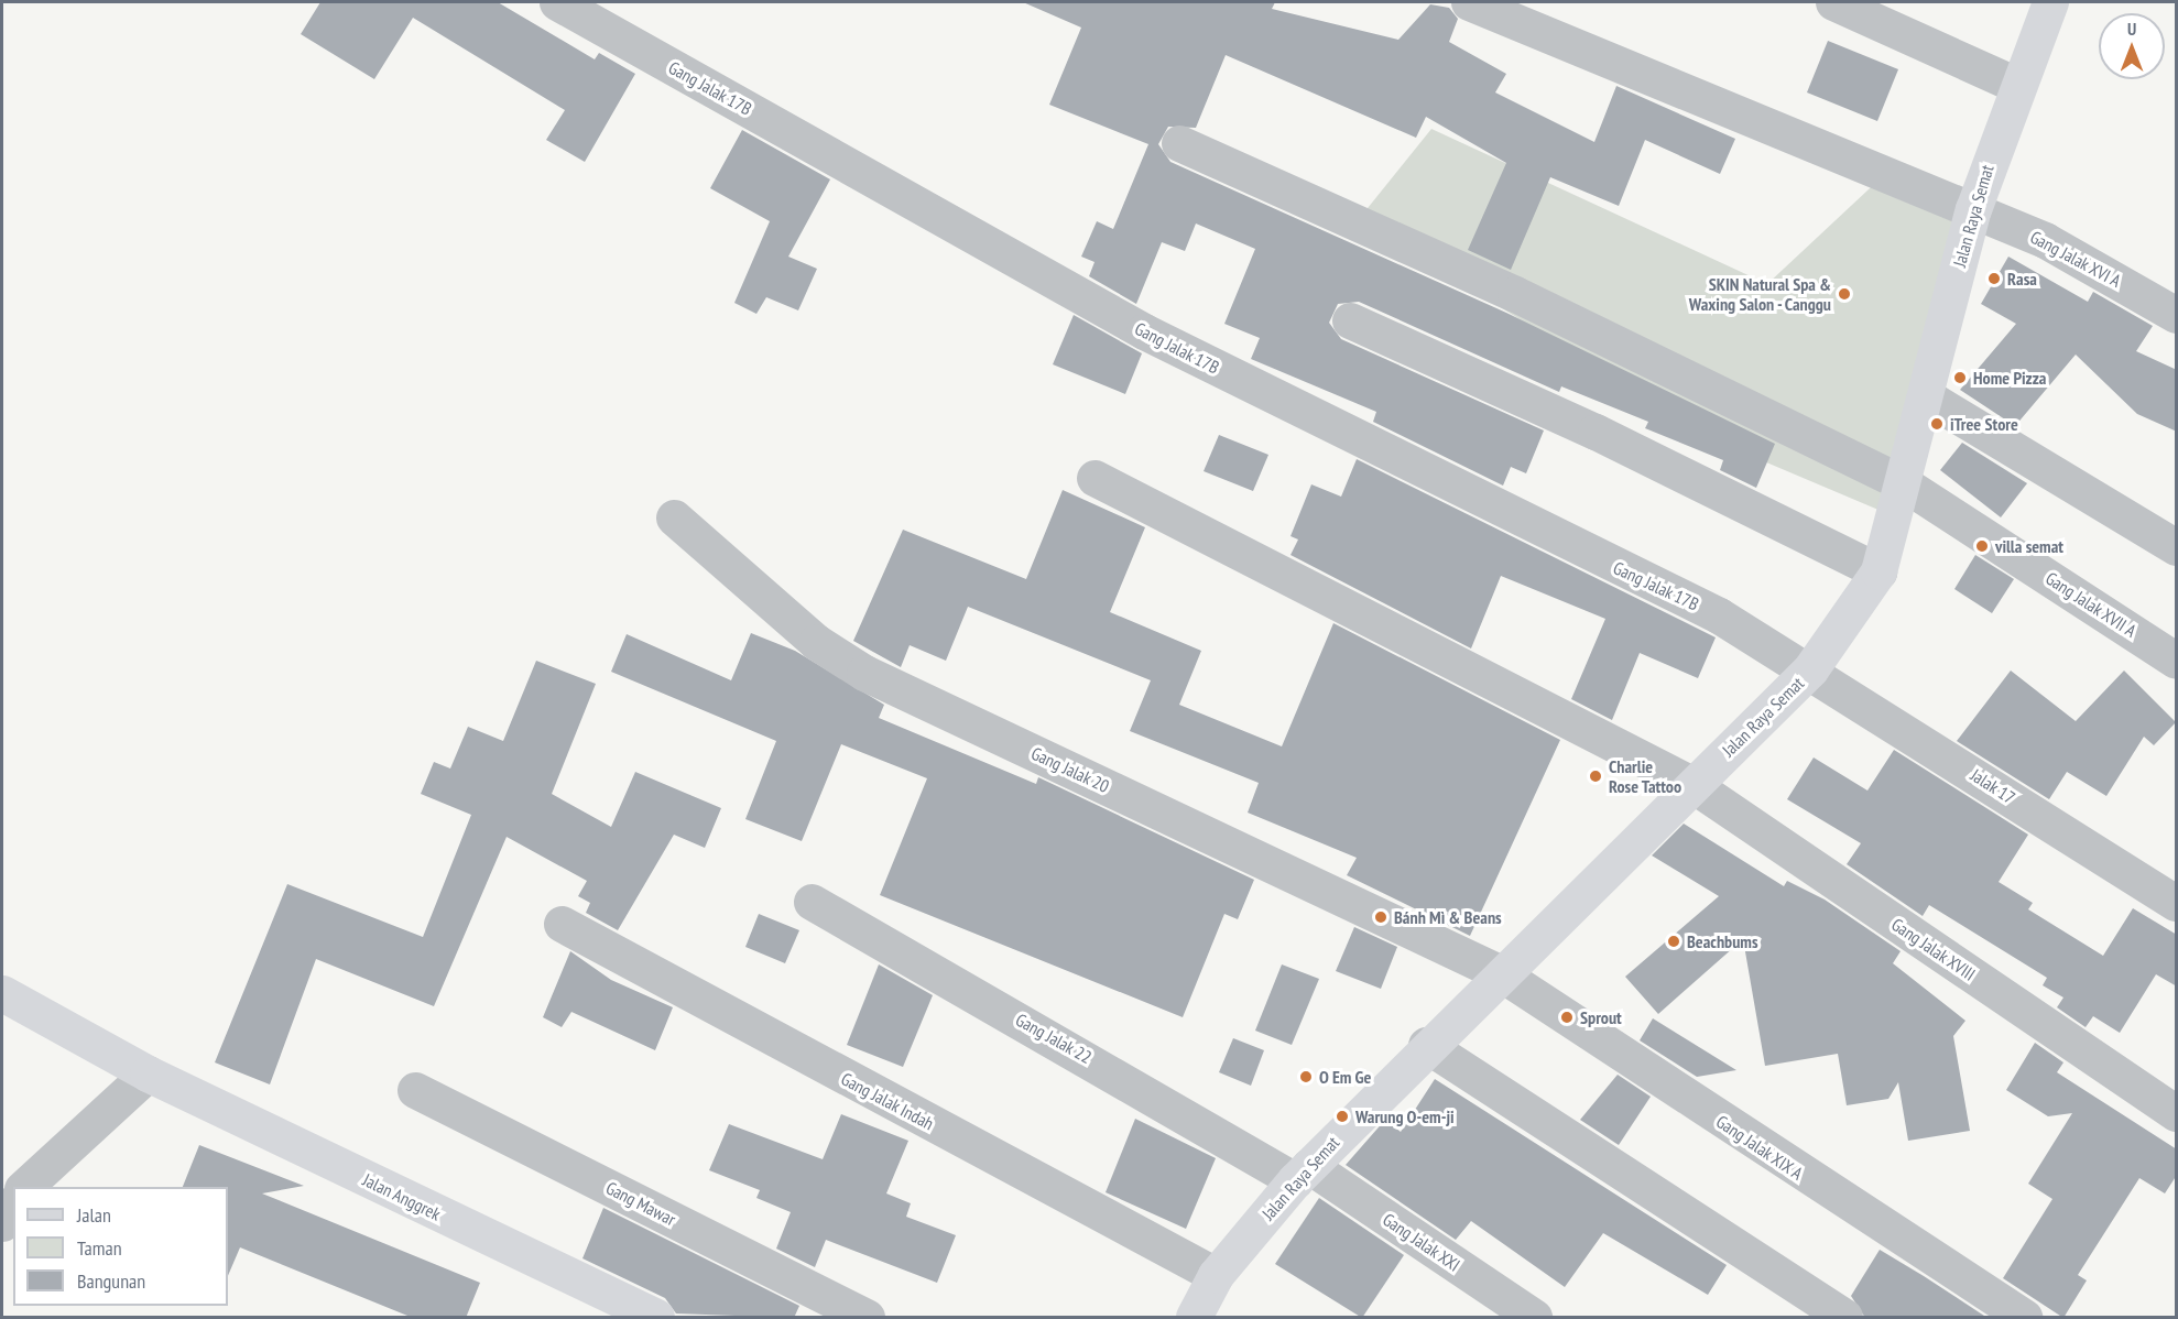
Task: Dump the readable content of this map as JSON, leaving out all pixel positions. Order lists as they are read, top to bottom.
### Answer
{
  "streets": {
    "street": [
      "Gang Jalak 17B",
      "Jalan Raya Semat",
      "Gang Jalak XVI A",
      "Gang Jalak XVII A",
      "Gang Jalak 20",
      "Jalak 17",
      "Gang Jalak XVIII",
      "Gang Jalak 22",
      "Gang Jalak Indah",
      "Gang Jalak XIX A",
      "Jalan Anggrek",
      "Gang Mawar",
      "Gang Jalak XXI"
    ]
  },
  "crossings": [
    ["Gang Jalak 17B", "Jalan Raya Semat"],
    ["Gang Jalak 17B", "Jalak 17"],
    ["Jalan Raya Semat", "Gang Jalak XVI A"],
    ["Jalan Raya Semat", "Gang Jalak XVII A"],
    ["Jalan Raya Semat", "Gang Jalak 20"],
    ["Jalan Raya Semat", "Jalak 17"],
    ["Jalan Raya Semat", "Gang Jalak XVIII"],
    ["Jalan Raya Semat", "Gang Jalak 22"],
    ["Jalan Raya Semat", "Gang Jalak Indah"],
    ["Jalan Raya Semat", "Gang Jalak XIX A"],
    ["Jalan Raya Semat", "Gang Jalak XXI"],
    ["Gang Jalak 20", "Gang Jalak XIX A"],
    ["Gang Jalak 22", "Gang Jalak XXI"]
  ],
  "places": [
    "Rasa",
    "SKIN Natural Spa & Waxing Salon - Canggu",
    "Home Pizza",
    "iTree Store",
    "villa semat",
    "Charlie Rose Tattoo",
    "Bánh Mì & Beans",
    "Beachbums",
    "Sprout",
    "O Em Ge",
    "Warung O-em-ji"
  ],
  "legend": ["Jalan", "Taman", "Bangunan"],
  "north": "top"
}
